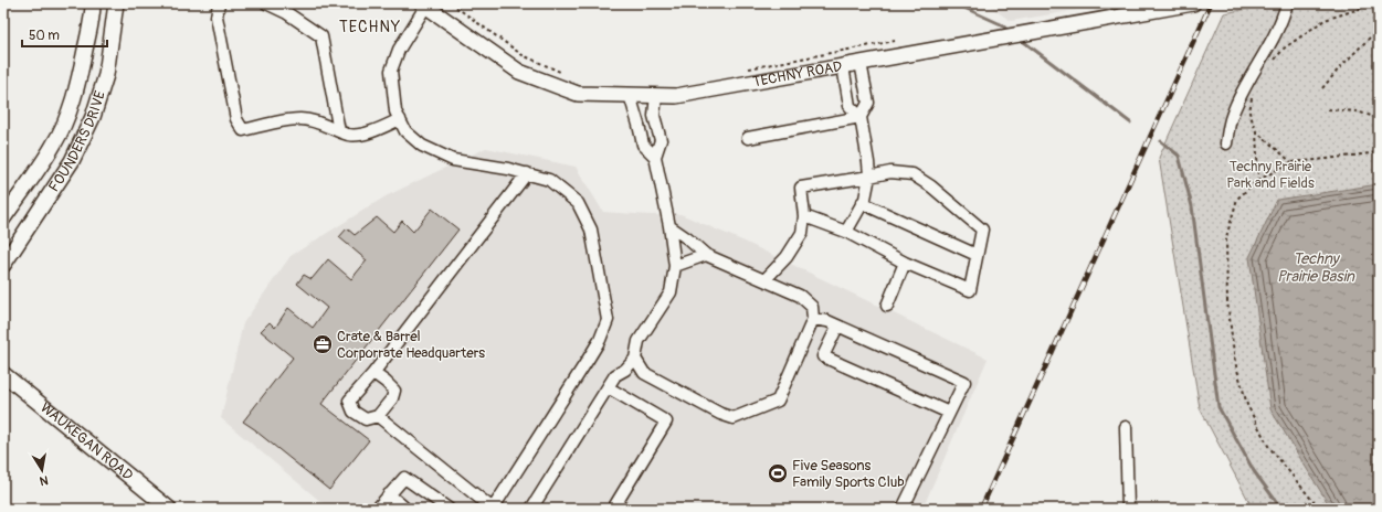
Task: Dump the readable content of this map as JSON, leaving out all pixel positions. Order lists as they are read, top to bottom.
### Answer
{
  "streets": {
    "main road": ["TECHNY ROAD", "FOUNDERS DRIVE", "WAUKEGAN ROAD"]
  },
  "districts": ["TECHNY"],
  "water": ["Techny Prairie Basin"],
  "parks": ["Techny Prairie Park and Fields"],
  "places": {
    "office": ["Crate & Barrel Corporrate Headquarters"],
    "sports": ["Five Seasons Family Sports Club"]
  },
  "scale_bar": "50 m",
  "north": "bottom"
}
